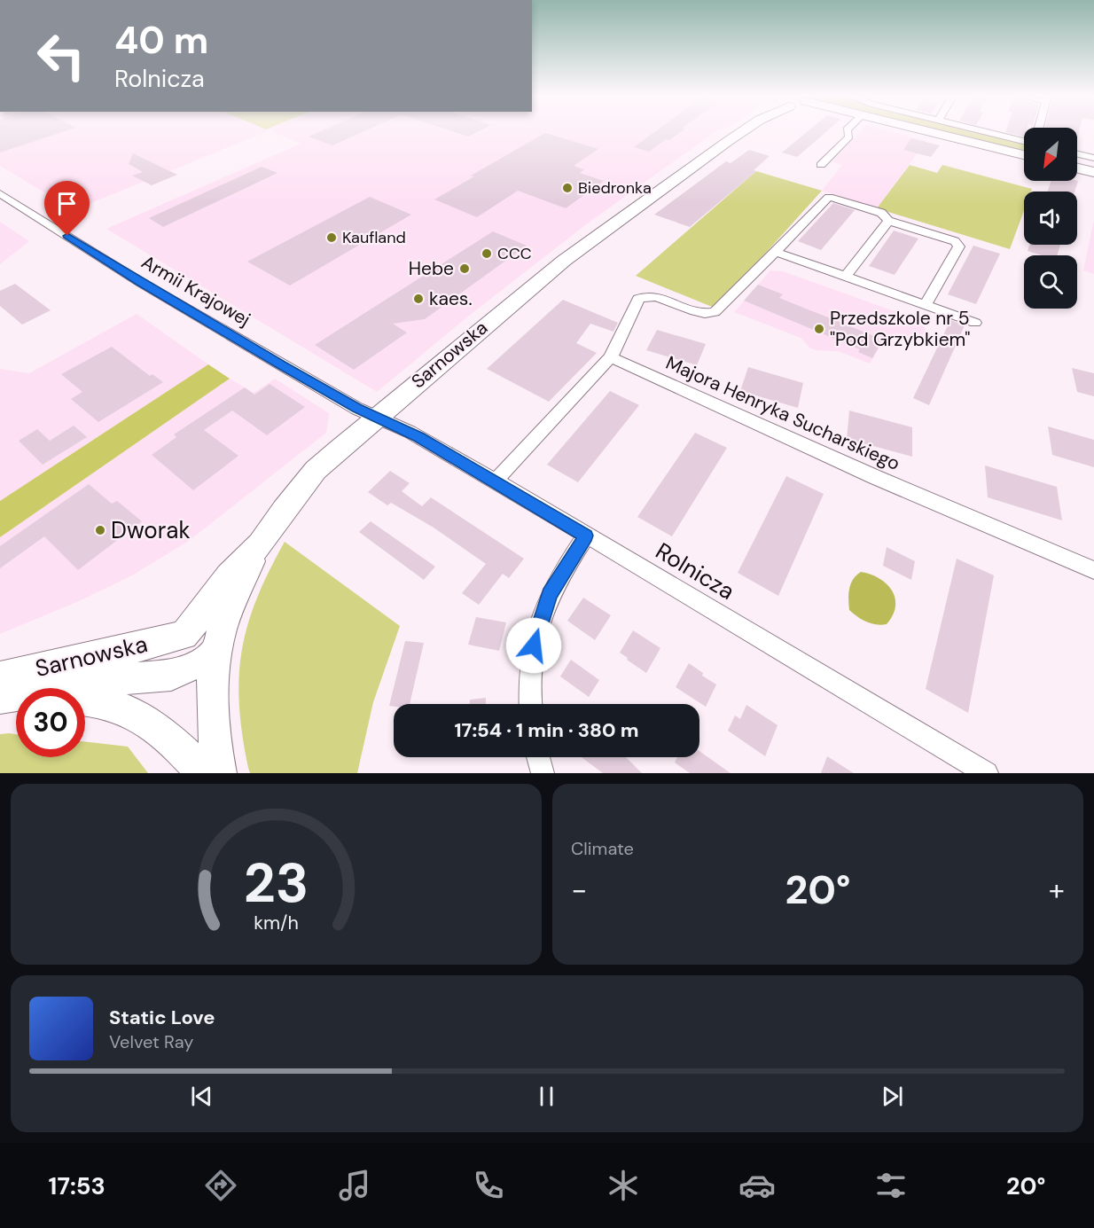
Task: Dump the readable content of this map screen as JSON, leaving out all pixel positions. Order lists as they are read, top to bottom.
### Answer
{
  "streets": {
    "main road": ["Sarnowska"],
    "street": ["Armii Krajowej", "Majora Henryka Sucharskiego", "Rolnicza"]
  },
  "crossings": [
    ["Armii Krajowej", "Sarnowska"],
    ["Armii Krajowej", "Rolnicza"],
    ["Sarnowska", "Rolnicza"]
  ],
  "places": [
    "Biedronka",
    "Kaufland",
    "CCC",
    "Hebe",
    "kaes.",
    "Przedszkole nr 5 \"Pod Grzybkiem\"",
    "Dworak"
  ],
  "north": "bottom left",
  "page": {
    "turn": ["40 m", "Rolnicza"],
    "limit": "30",
    "trip": "17:54 · 1 min · 380 m",
    "tile": "Climate",
    "heat": ["−", "20°", "+"],
    "song": ["Static Love", "Velvet Ray"],
    "tabs": ["17:53", "20°"],
    "gauge": ["23", "km/h"]
  }
}
